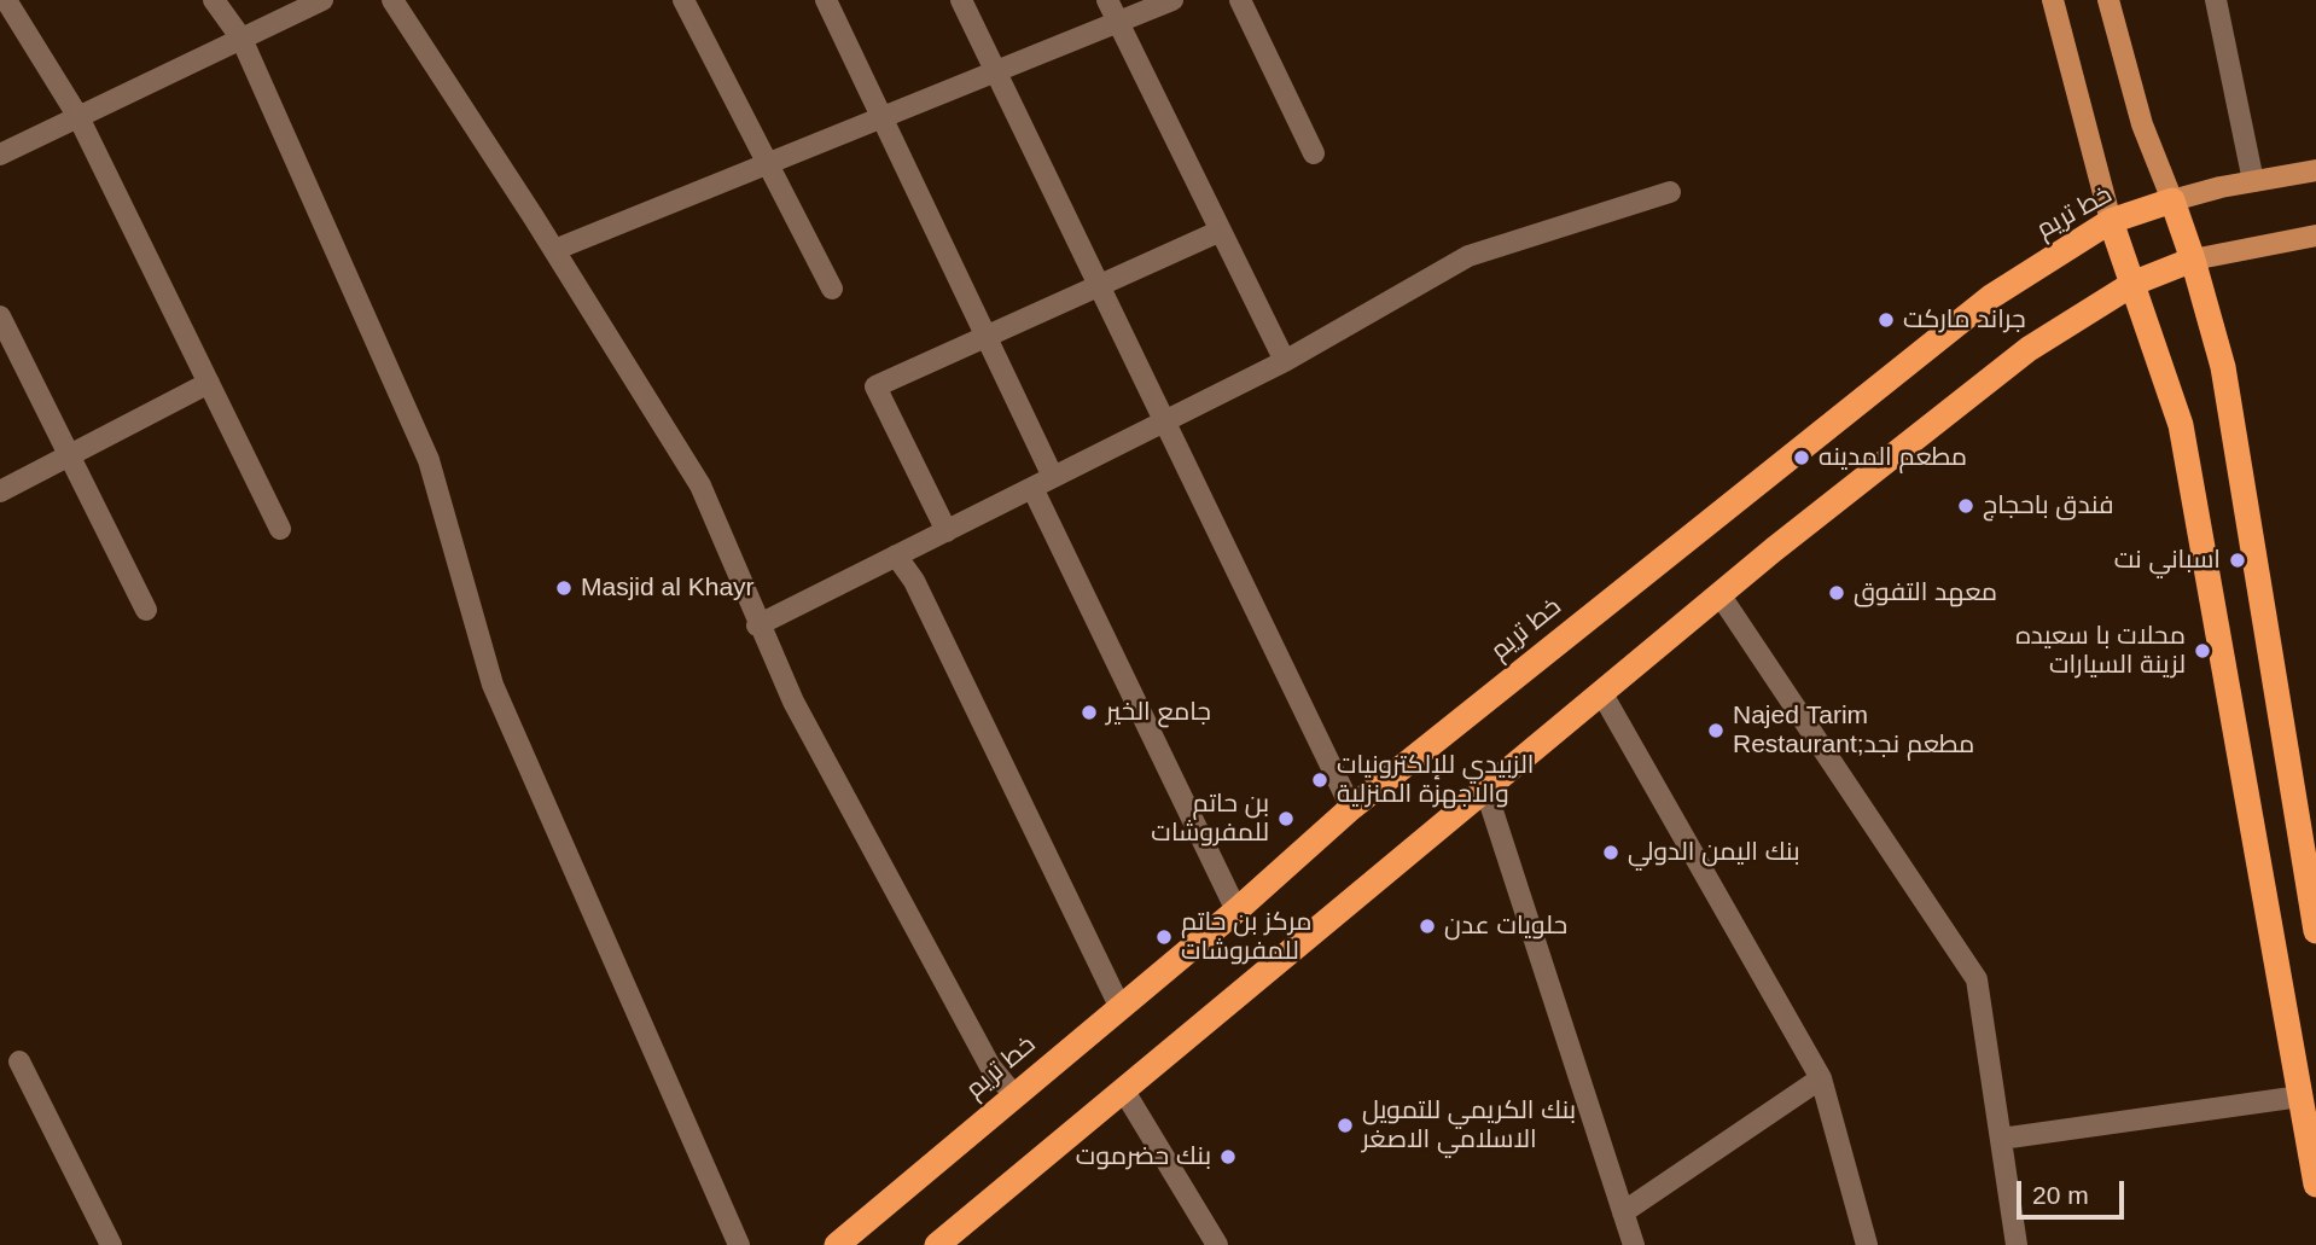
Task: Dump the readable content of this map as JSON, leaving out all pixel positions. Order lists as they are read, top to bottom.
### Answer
{
  "streets": {
    "highway": ["خط تريم"]
  },
  "places": [
    "جراند ماركت",
    "مطعم المدينه",
    "فندق باحجاج",
    "اسباني نت",
    "Masjid al Khayr",
    "معهد التفوق",
    "محلات با سعيده لزينة السيارات",
    "جامع الخير",
    "Najed Tarim Restaurant;مطعم نجد",
    "الزبيدي للإلكترونيات والاجهزة المنزلية",
    "بن حاتم للمفروشات",
    "بنك اليمن الدولي",
    "حلويات عدن",
    "مركز بن حاتم للمفروشات",
    "بنك الكريمي للتمويل الاسلامي الاصغر",
    "بنك حضرموت"
  ],
  "scale_bar": "20 m"
}
